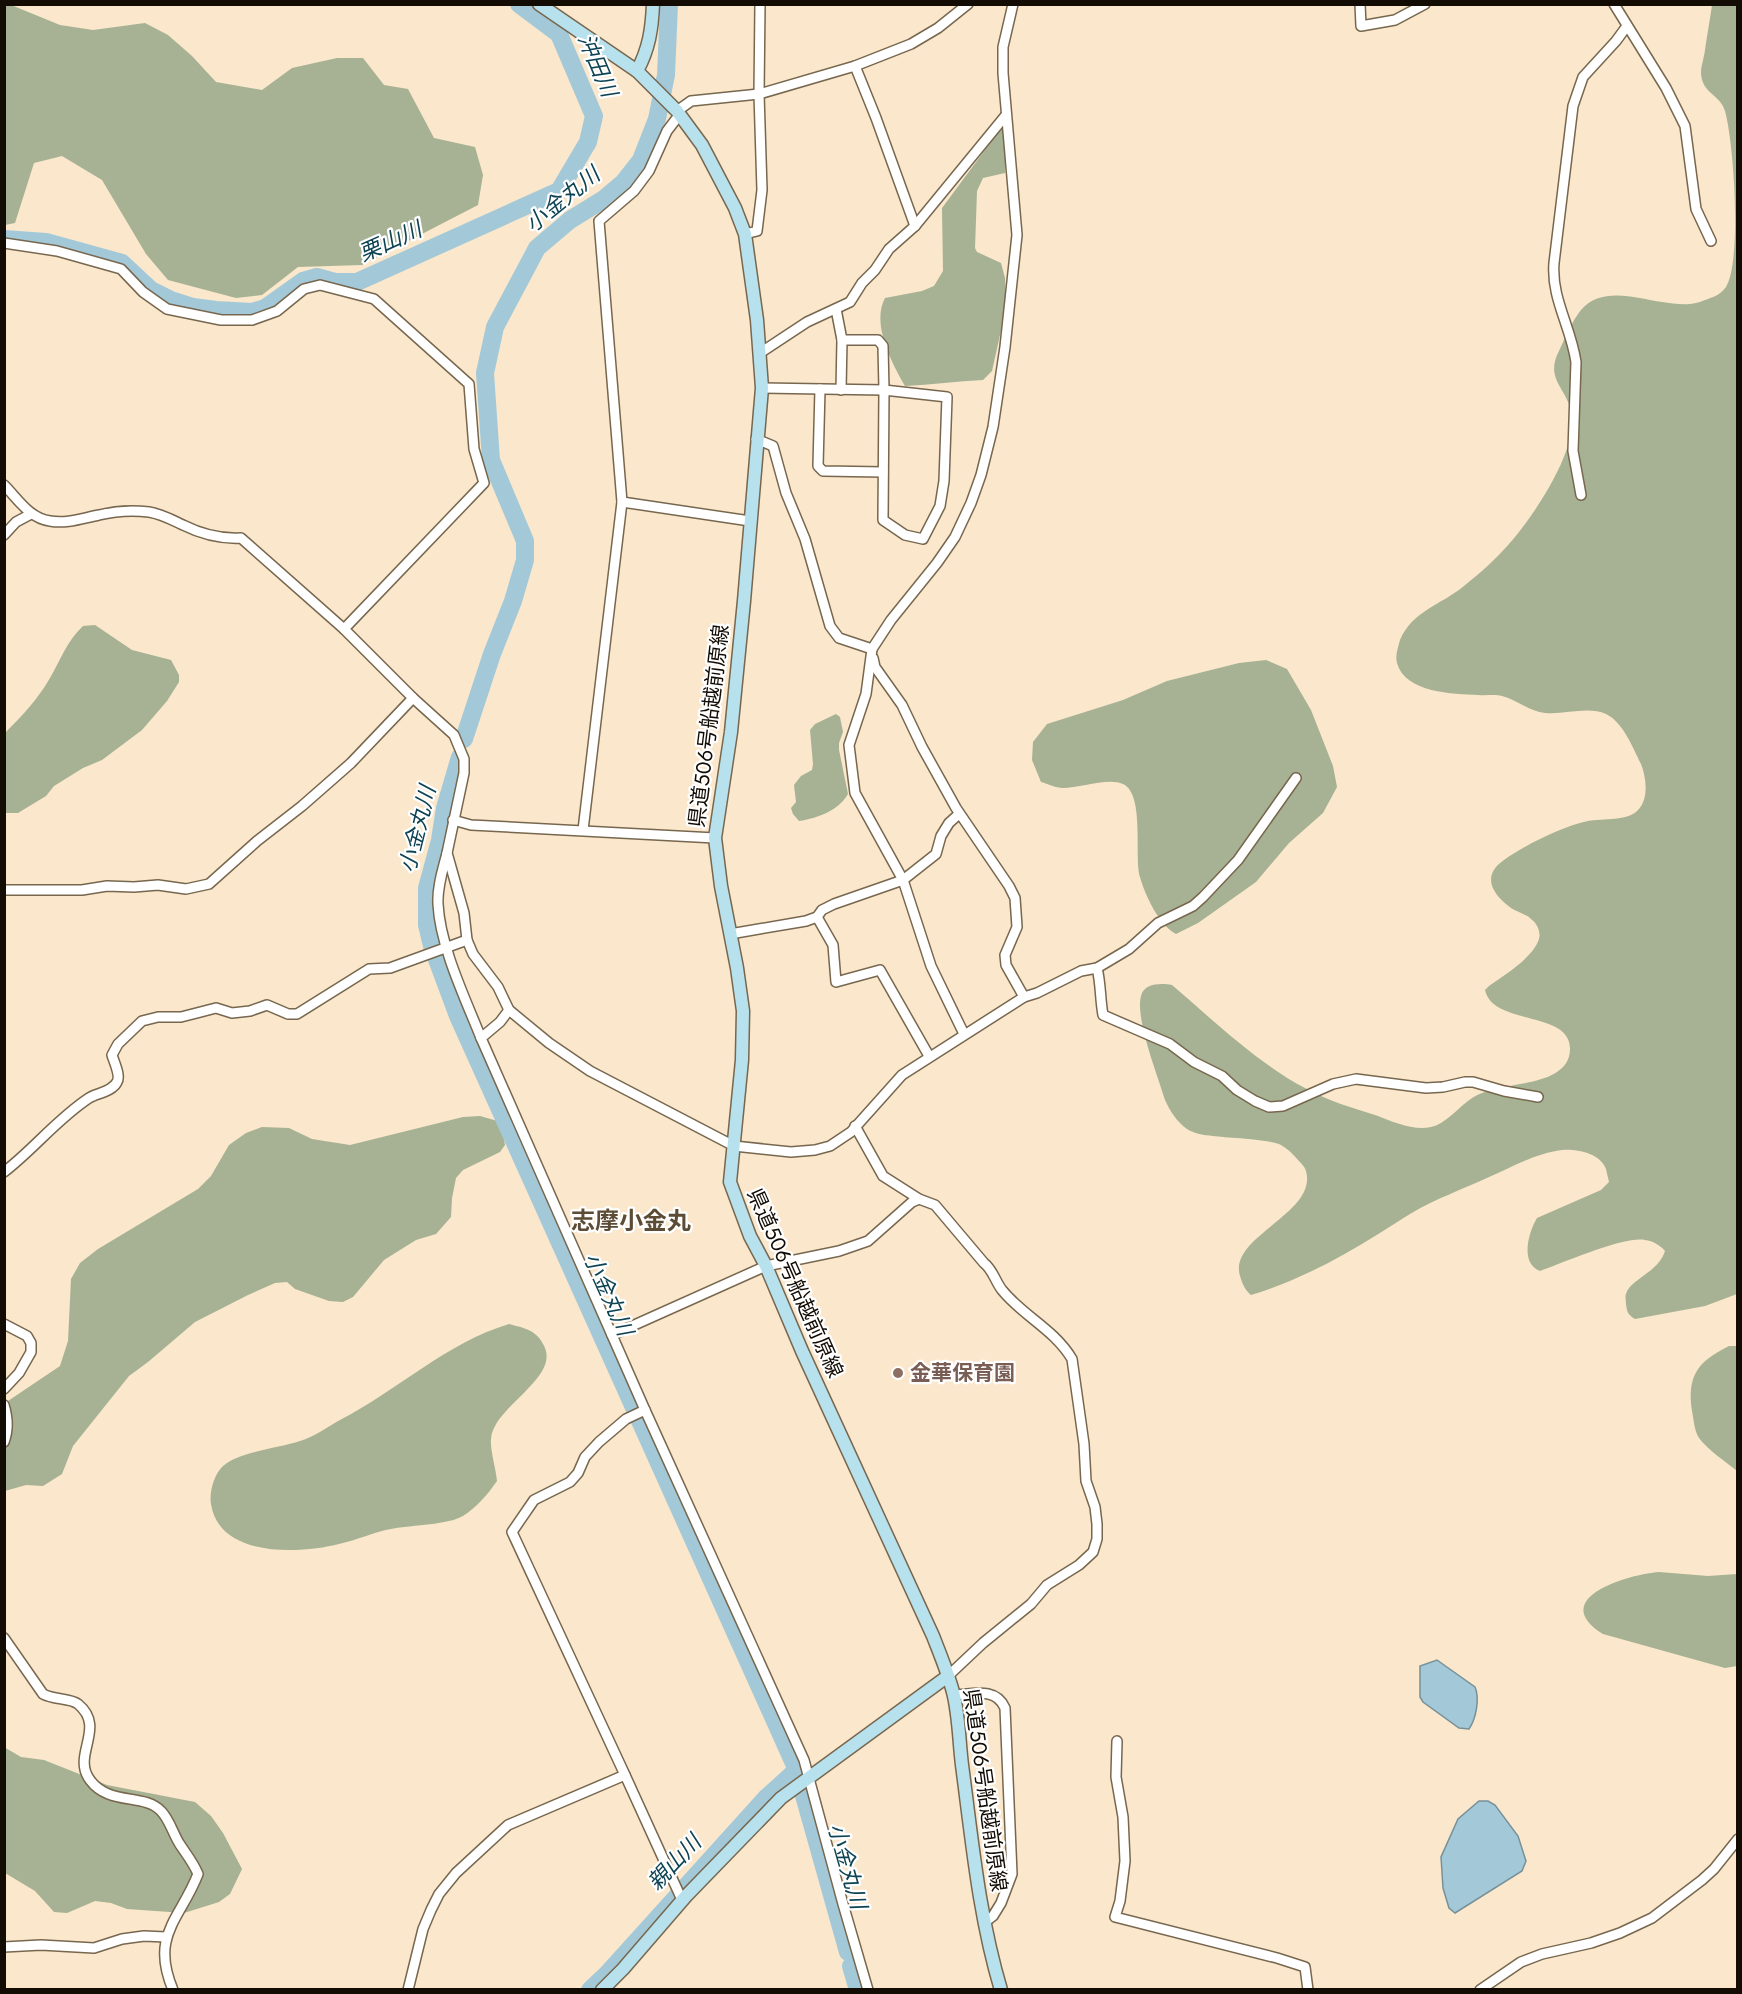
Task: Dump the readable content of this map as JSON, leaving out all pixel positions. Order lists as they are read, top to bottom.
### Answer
{
  "streets": {
    "main road": ["県道506号船越前原線"]
  },
  "districts": ["志摩小金丸"],
  "water": [
    "沖田川",
    "小金丸川",
    "栗山川",
    "親山川"
  ],
  "places": ["金華保育園"]
}
